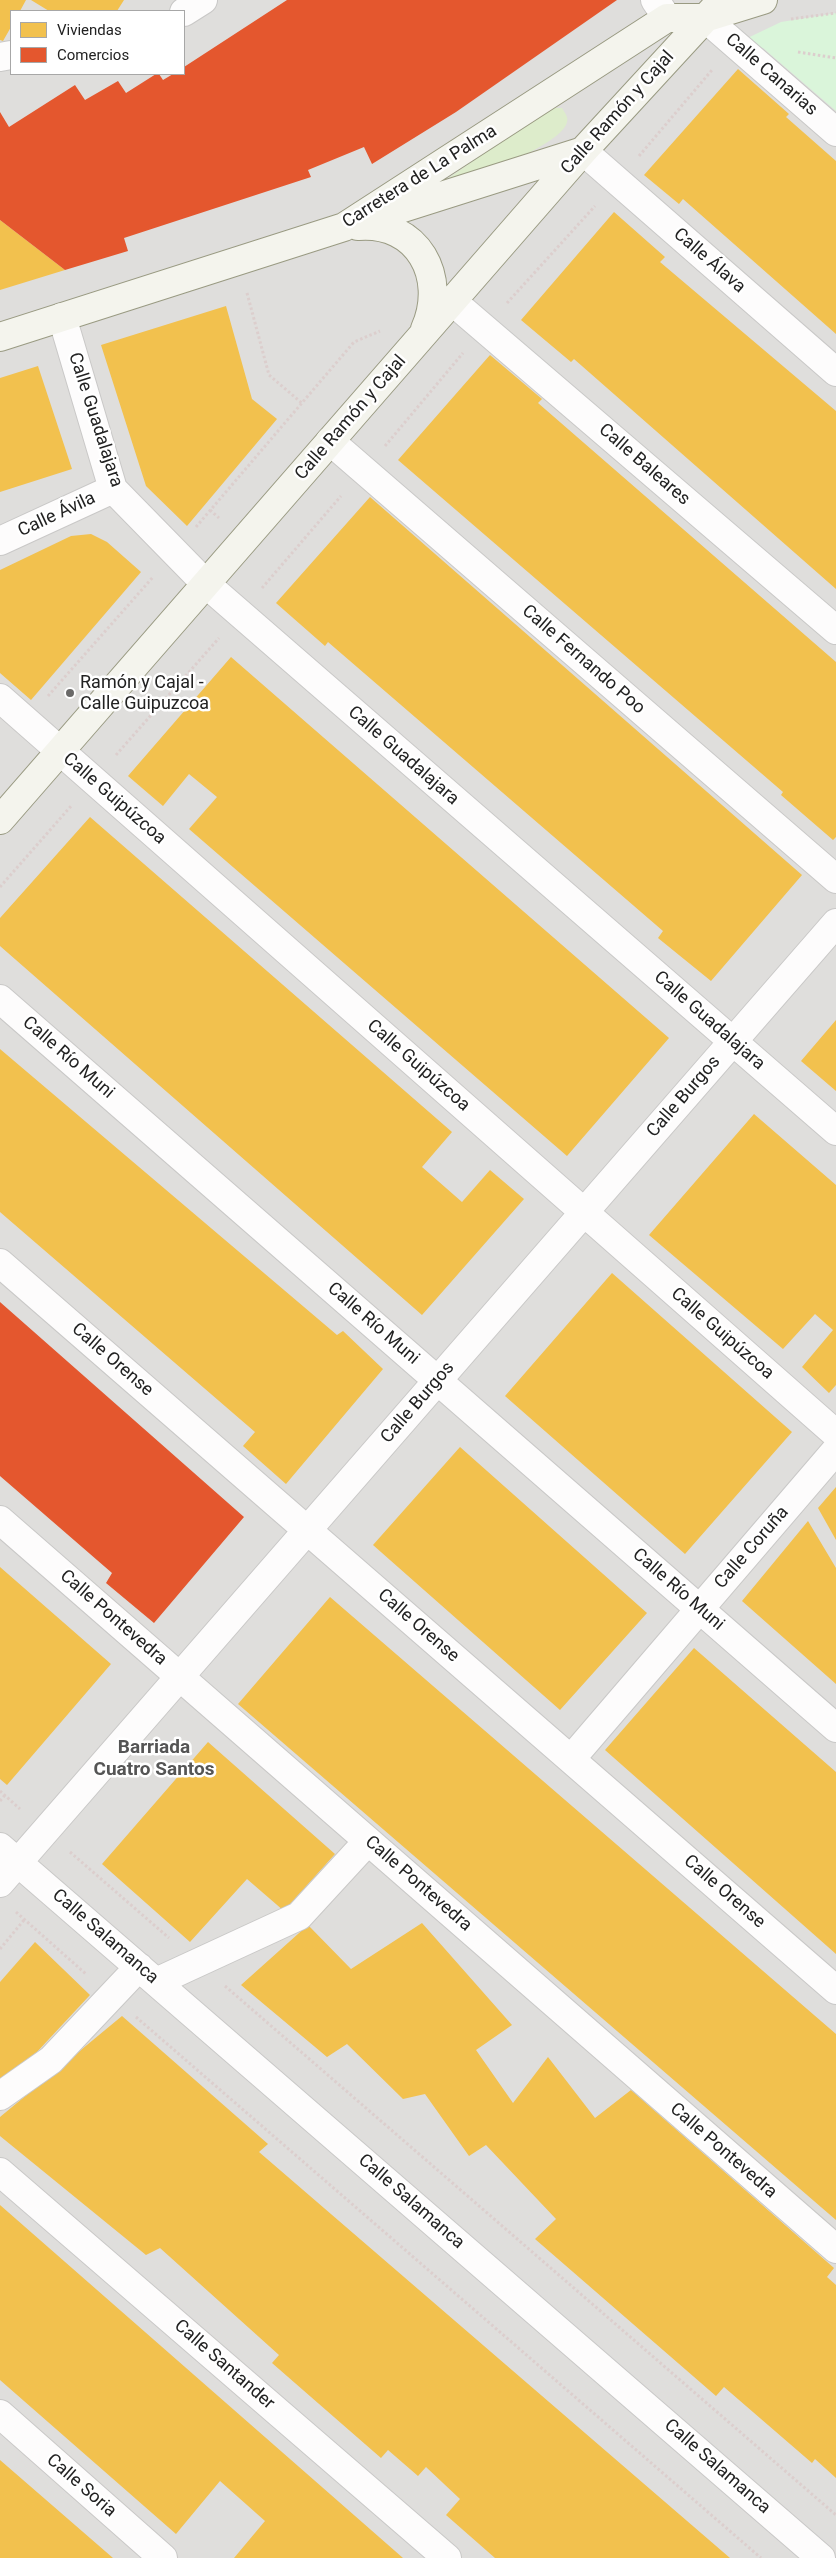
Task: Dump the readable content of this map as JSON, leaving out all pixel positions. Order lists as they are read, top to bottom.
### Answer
{
  "streets": {
    "main road": ["Calle Ramón y Cajal", "Carretera de La Palma"],
    "street": [
      "Calle Canarias",
      "Calle Álava",
      "Calle Guadalajara",
      "Calle Baleares",
      "Calle Ávila",
      "Calle Fernando Poo",
      "Calle Guipúzcoa",
      "Calle Río Muni",
      "Calle Burgos",
      "Calle Orense",
      "Calle Coruña",
      "Calle Pontevedra",
      "Calle Salamanca",
      "Calle Santander",
      "Calle Soria"
    ]
  },
  "crossings": [
    ["Calle Canarias", "Calle Ramón y Cajal"],
    ["Calle Canarias", "Carretera de La Palma"],
    ["Calle Ramón y Cajal", "Carretera de La Palma"],
    ["Calle Ramón y Cajal", "Calle Álava"],
    ["Calle Ramón y Cajal", "Calle Guadalajara"],
    ["Calle Ramón y Cajal", "Calle Baleares"],
    ["Calle Ramón y Cajal", "Calle Fernando Poo"],
    ["Calle Ramón y Cajal", "Calle Guipúzcoa"],
    ["Carretera de La Palma", "Calle Guadalajara"],
    ["Calle Guadalajara", "Calle Ávila"],
    ["Calle Guadalajara", "Calle Burgos"],
    ["Calle Guipúzcoa", "Calle Burgos"],
    ["Calle Río Muni", "Calle Burgos"],
    ["Calle Río Muni", "Calle Coruña"],
    ["Calle Burgos", "Calle Orense"],
    ["Calle Burgos", "Calle Pontevedra"],
    ["Calle Burgos", "Calle Salamanca"],
    ["Calle Orense", "Calle Coruña"]
  ],
  "districts": ["Barriada Cuatro Santos"],
  "places": ["Ramón y Cajal - Calle Guipuzcoa"],
  "legend": ["Viviendas", "Comercios"]
}
